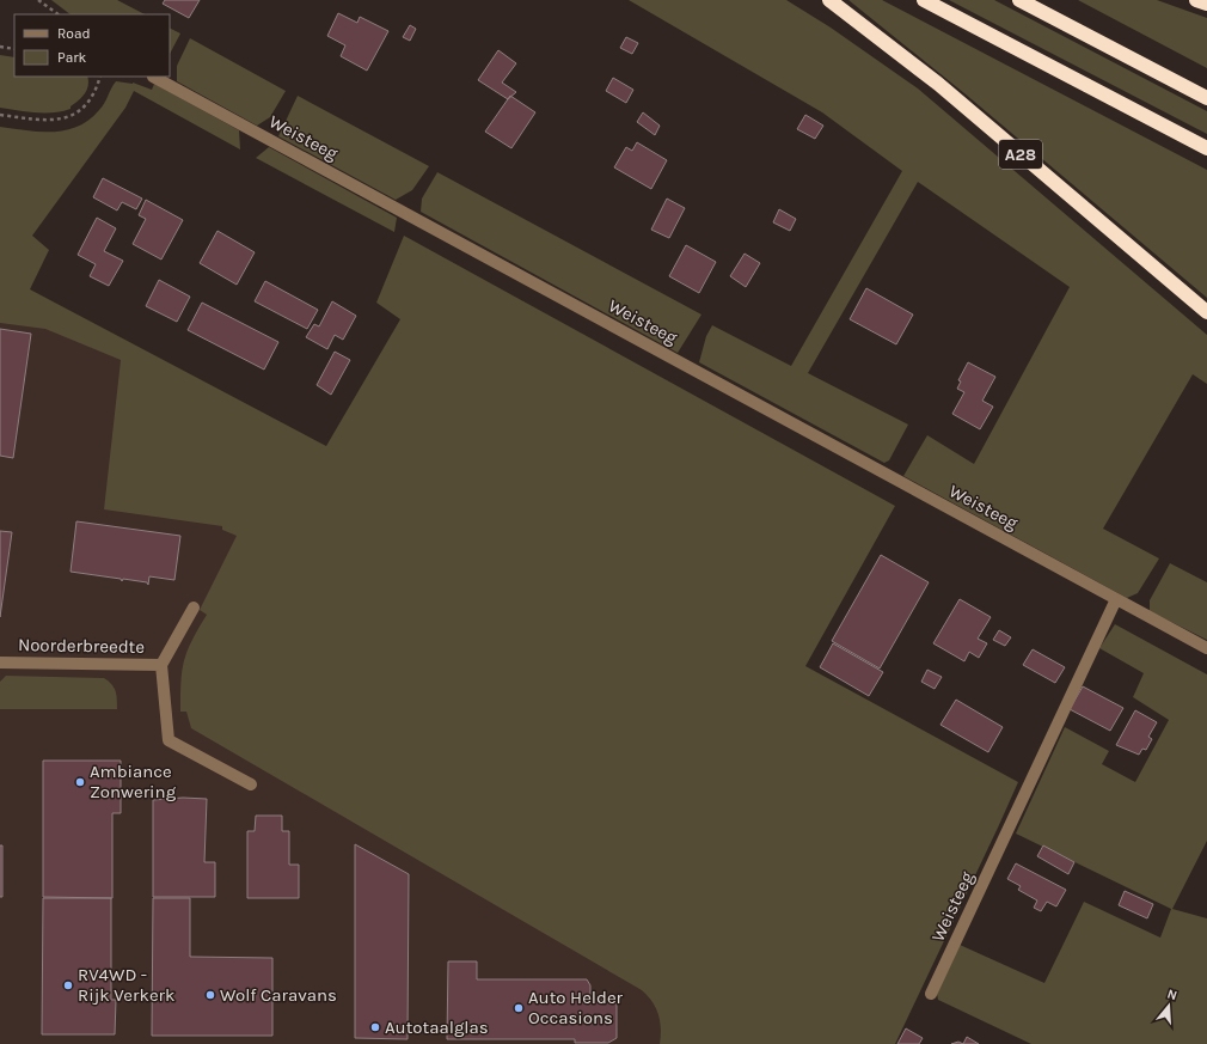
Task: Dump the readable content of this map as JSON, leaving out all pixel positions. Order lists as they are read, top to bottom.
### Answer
{
  "streets": {
    "highway": ["A28"],
    "street": ["Weisteeg", "Noorderbreedte"]
  },
  "places": [
    "Ambiance Zonwering",
    "RV4WD - Rijk Verkerk",
    "Wolf Caravans",
    "Auto Helder Occasions",
    "Autotaalglas"
  ],
  "legend": ["Road", "Park"],
  "north": "top"
}
